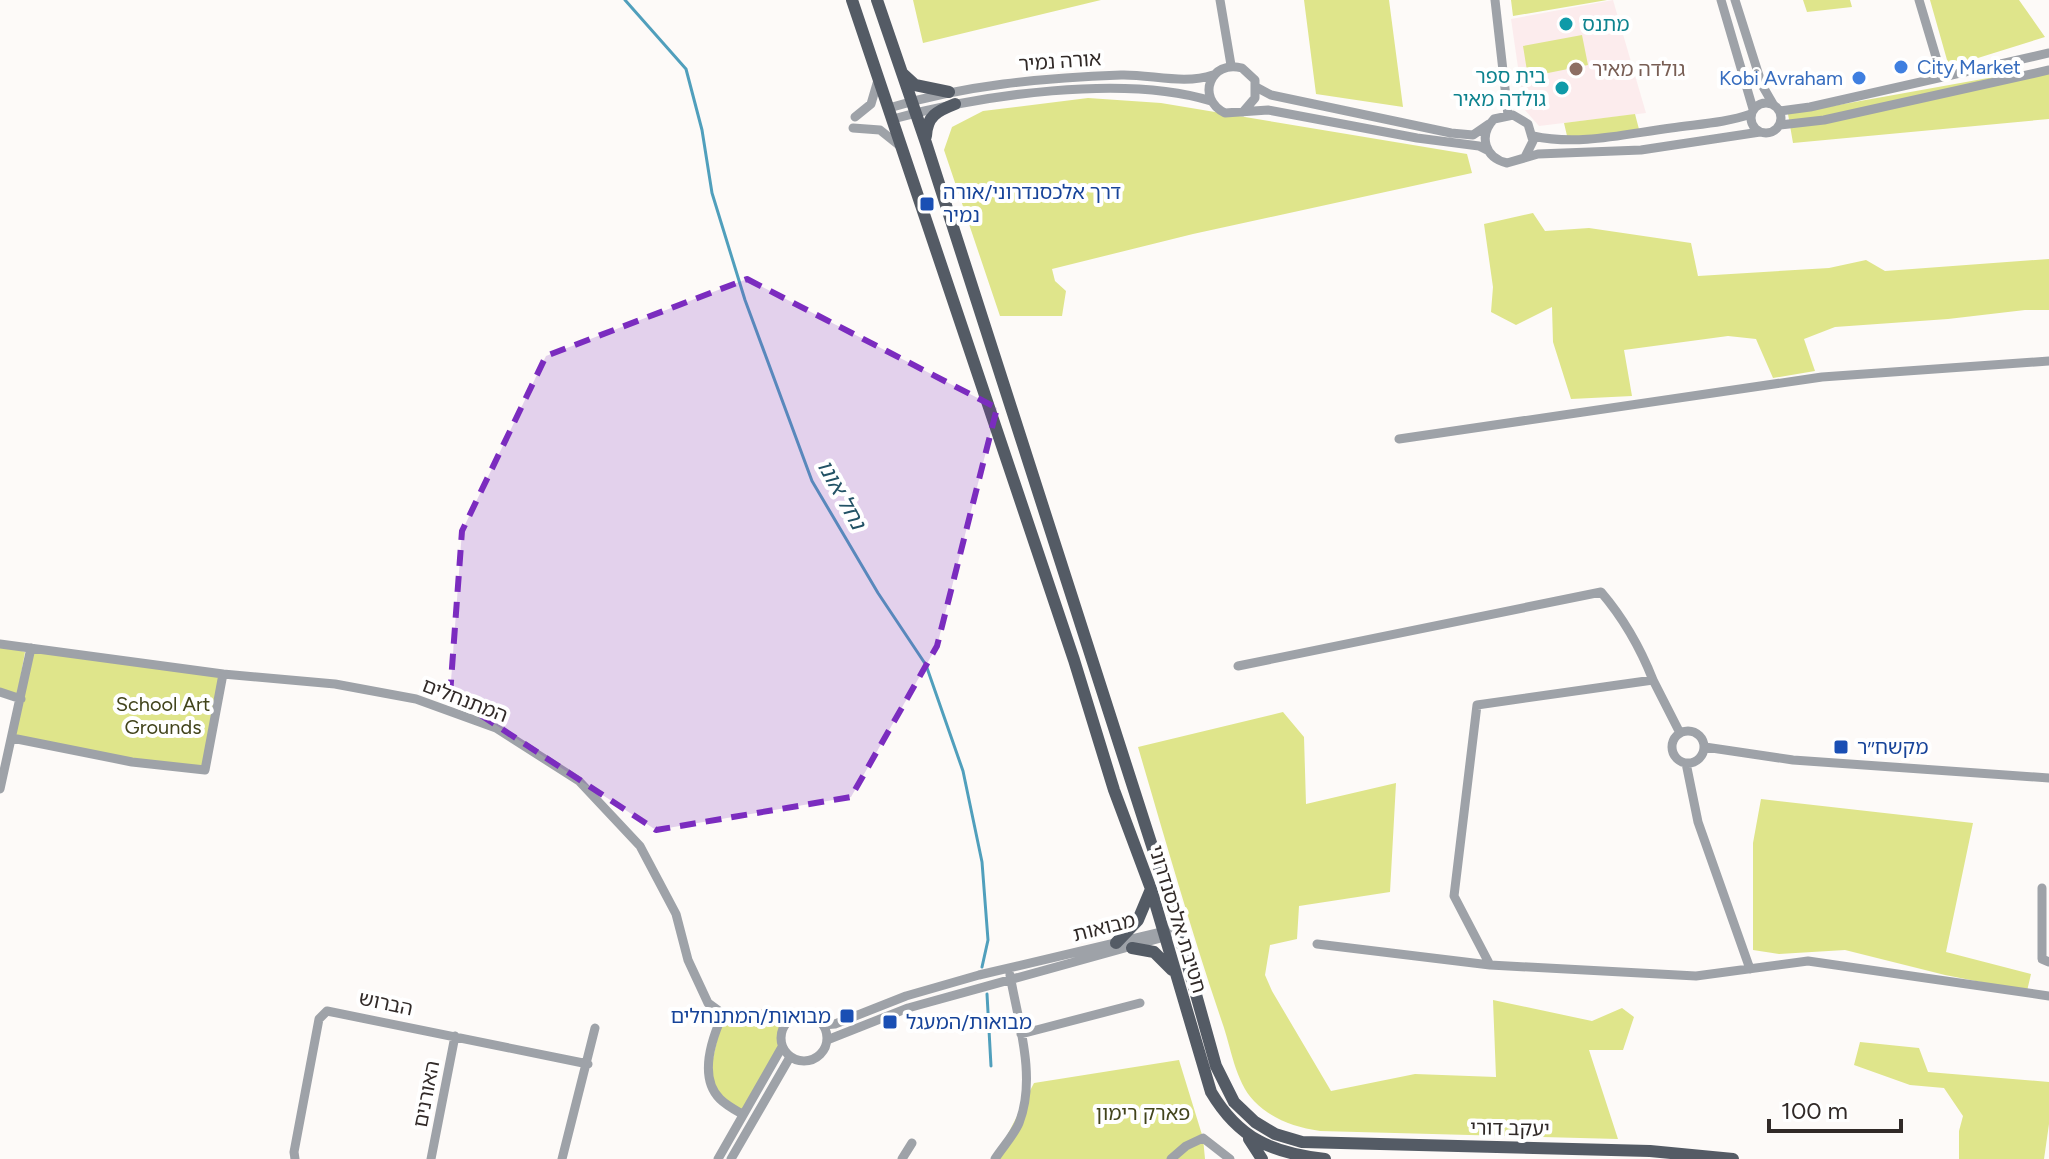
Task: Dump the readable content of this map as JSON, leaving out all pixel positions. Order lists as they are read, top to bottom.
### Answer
{
  "streets": {
    "main road": ["חטיבת אלכסנדרוני", "יעקב דורי"],
    "street": [
      "אורה נמיר",
      "המתנחלים",
      "מבואות",
      "הברוש",
      "האורנים"
    ]
  },
  "crossings": [
    ["אורה נמיר", "חטיבת אלכסנדרוני"],
    ["חטיבת אלכסנדרוני", "מבואות"],
    ["חטיבת אלכסנדרוני", "יעקב דורי"],
    ["הברוש", "האורנים"]
  ],
  "water": ["נחל אונו"],
  "parks": ["School Art Grounds", "פארק רימון"],
  "places": {
    "other": [
      "מתנס",
      "City Market",
      "גולדה מאיר",
      "Kobi Avraham",
      "בית ספר גולדה מאיר"
    ],
    "transit": [
      "דרך אלכסנדרוני/אורה נמיר",
      "מקשח״ר",
      "מבואות/המתנחלים",
      "מבואות/המעגל"
    ]
  },
  "scale_bar": "100 m"
}
